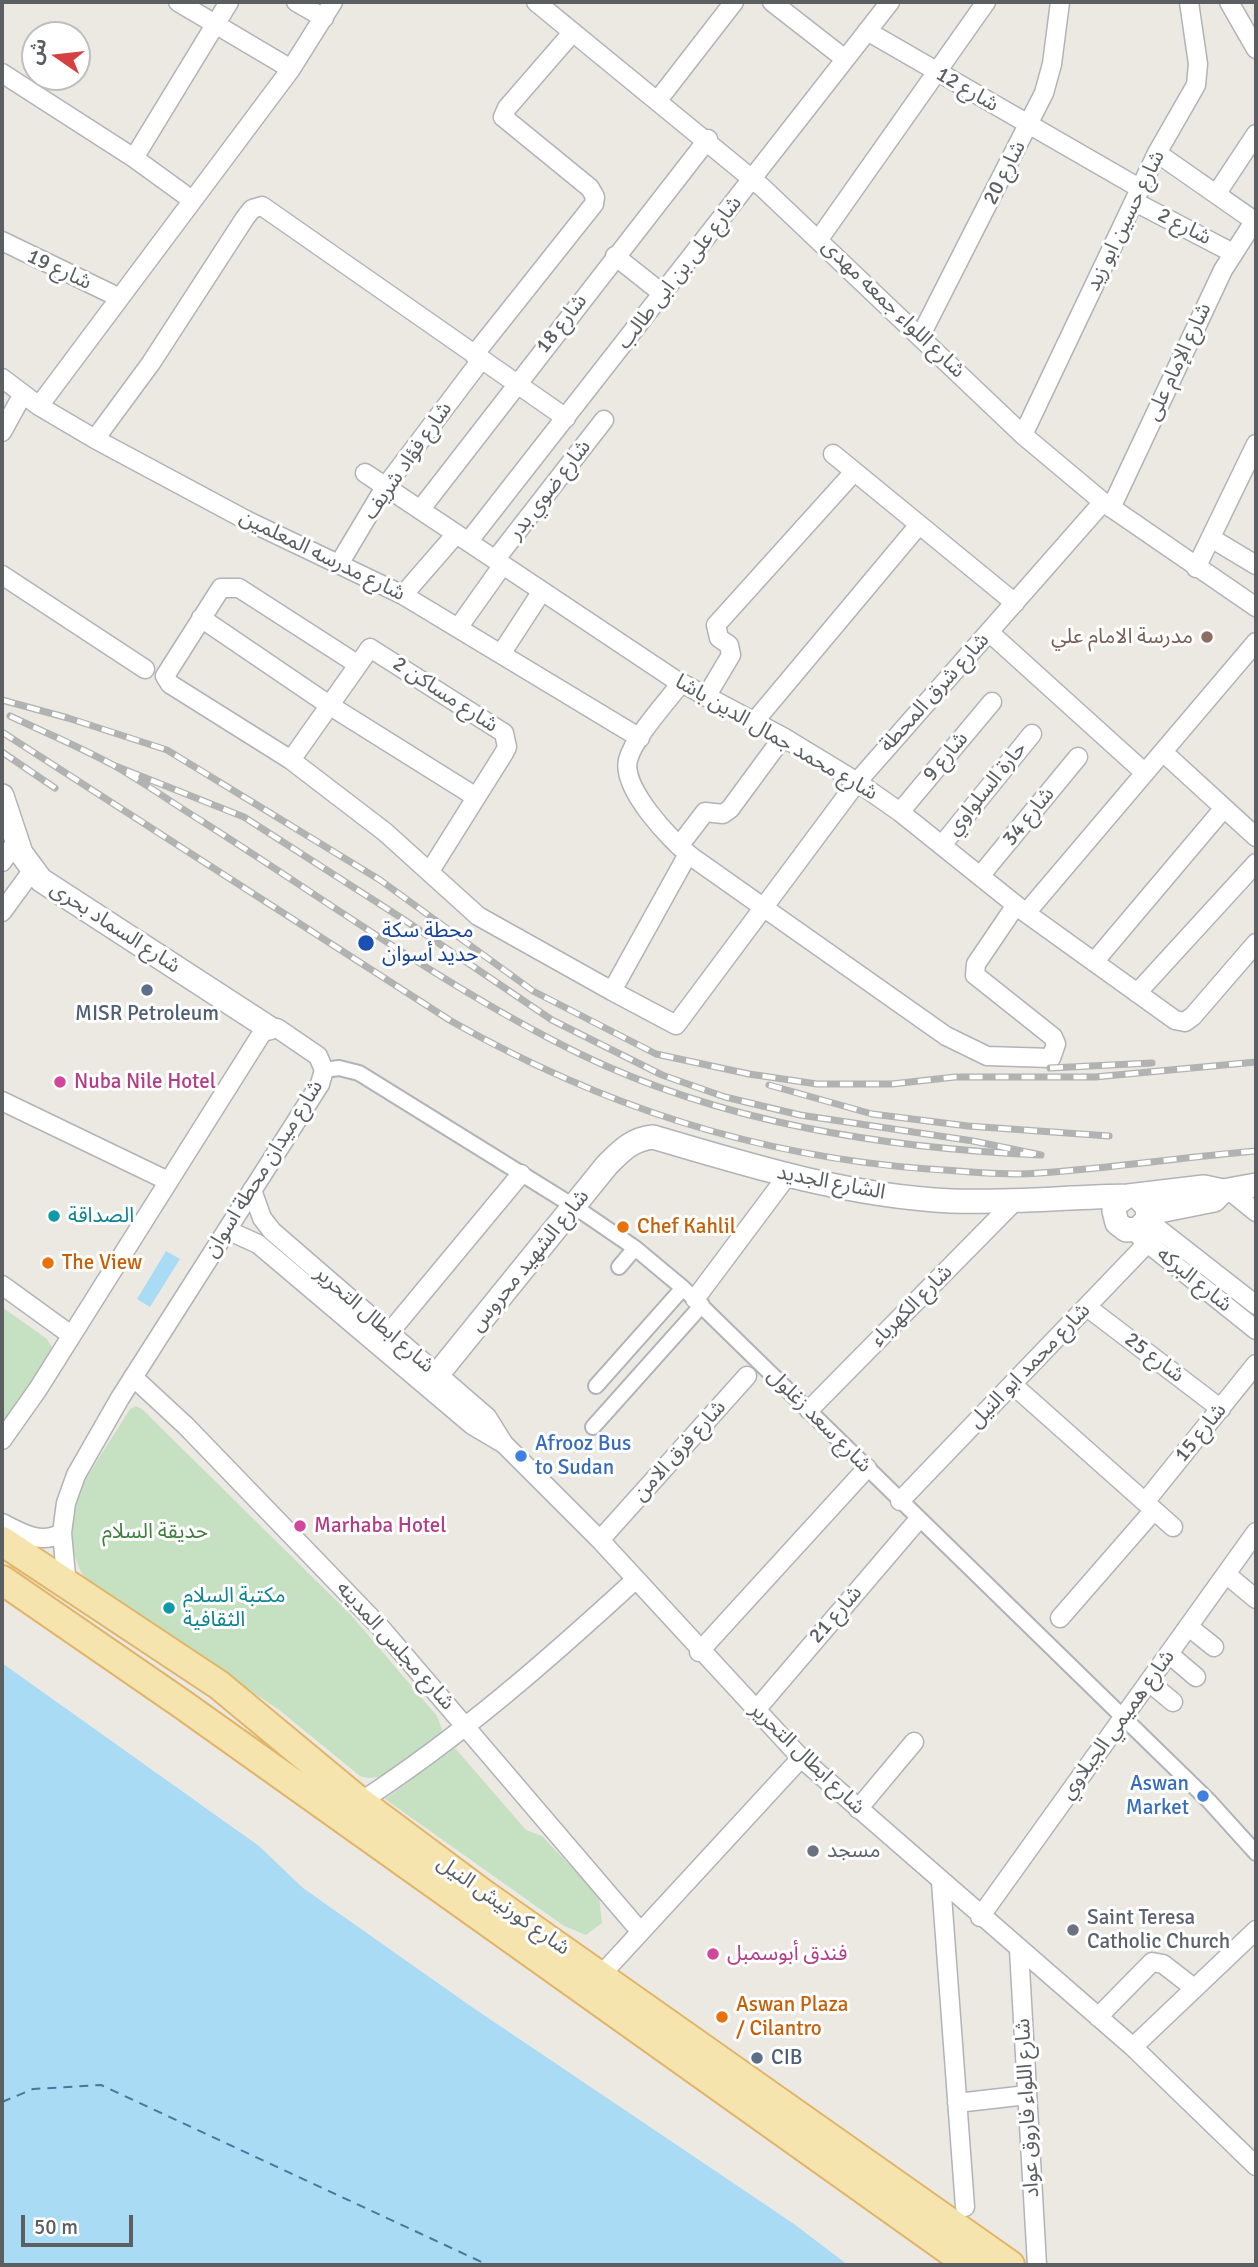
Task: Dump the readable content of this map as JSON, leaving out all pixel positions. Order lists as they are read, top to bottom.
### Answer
{
  "streets": {
    "main road": ["شارع كورنيش النيل"],
    "street": [
      "شارع 12",
      "شارع 20",
      "شارع حسين ابو زيد",
      "شارع 2",
      "شارع 19",
      "شارع على بن ابى طالب",
      "شارع اللواء جمعه مهدى",
      "شارع 18",
      "شارع الإمام على",
      "شارع فؤاد شريف",
      "شارع ضوي بدر",
      "شارع مدرسه المعلمين",
      "شارع شرق المحطة",
      "شارع مساكن 2",
      "شارع محمد جمال الدين باشا",
      "شارع 9",
      "حارة السلواوي",
      "شارع 34",
      "شارع السماد بحرى",
      "شارع ميدان محطة اسوان",
      "الشارع الجديد",
      "شارع الشهيد محروس",
      "شارع البركه",
      "شارع الكهرباء",
      "شارع ابطال التحرير",
      "شارع 25",
      "شارع محمد ابو النيل",
      "شارع سعد زغلول",
      "شارع 15",
      "شارع فرق الامن",
      "شارع 21",
      "شارع مجلس المدينه",
      "شارع هميمي الجبلاوي",
      "شارع اللواء فاروق عواد"
    ]
  },
  "crossings": [
    ["شارع 12", "شارع 20"],
    ["شارع 12", "شارع حسين ابو زيد"],
    ["شارع 12", "شارع 2"],
    ["شارع 12", "شارع على بن ابى طالب"],
    ["شارع 20", "شارع اللواء جمعه مهدى"],
    ["شارع حسين ابو زيد", "شارع 2"],
    ["شارع حسين ابو زيد", "شارع اللواء جمعه مهدى"],
    ["شارع 2", "شارع الإمام على"],
    ["شارع على بن ابى طالب", "شارع اللواء جمعه مهدى"],
    ["شارع على بن ابى طالب", "شارع مدرسه المعلمين"],
    ["شارع على بن ابى طالب", "شارع محمد جمال الدين باشا"],
    ["شارع اللواء جمعه مهدى", "شارع 18"],
    ["شارع اللواء جمعه مهدى", "شارع الإمام على"],
    ["شارع اللواء جمعه مهدى", "شارع فؤاد شريف"],
    ["شارع اللواء جمعه مهدى", "شارع شرق المحطة"],
    ["شارع 18", "شارع محمد جمال الدين باشا"],
    ["شارع الإمام على", "شارع شرق المحطة"],
    ["شارع فؤاد شريف", "شارع مدرسه المعلمين"],
    ["شارع فؤاد شريف", "شارع محمد جمال الدين باشا"],
    ["شارع ضوي بدر", "شارع مدرسه المعلمين"],
    ["شارع ضوي بدر", "شارع محمد جمال الدين باشا"],
    ["شارع شرق المحطة", "شارع محمد جمال الدين باشا"],
    ["شارع محمد جمال الدين باشا", "شارع 9"],
    ["شارع محمد جمال الدين باشا", "حارة السلواوي"],
    ["شارع محمد جمال الدين باشا", "شارع 34"],
    ["شارع السماد بحرى", "شارع ميدان محطة اسوان"],
    ["شارع ميدان محطة اسوان", "شارع ابطال التحرير"],
    ["شارع ميدان محطة اسوان", "شارع سعد زغلول"],
    ["شارع ميدان محطة اسوان", "شارع مجلس المدينه"],
    ["شارع ميدان محطة اسوان", "شارع كورنيش النيل"],
    ["الشارع الجديد", "شارع الشهيد محروس"],
    ["الشارع الجديد", "شارع البركه"],
    ["الشارع الجديد", "شارع الكهرباء"],
    ["الشارع الجديد", "شارع محمد ابو النيل"],
    ["شارع الشهيد محروس", "شارع ابطال التحرير"],
    ["شارع الشهيد محروس", "شارع سعد زغلول"],
    ["شارع البركه", "شارع محمد ابو النيل"],
    ["شارع الكهرباء", "شارع سعد زغلول"],
    ["شارع ابطال التحرير", "شارع فرق الامن"],
    ["شارع ابطال التحرير", "شارع 21"],
    ["شارع ابطال التحرير", "شارع هميمي الجبلاوي"],
    ["شارع ابطال التحرير", "شارع اللواء فاروق عواد"],
    ["شارع 25", "شارع محمد ابو النيل"],
    ["شارع 25", "شارع 15"],
    ["شارع محمد ابو النيل", "شارع سعد زغلول"],
    ["شارع سعد زغلول", "شارع فرق الامن"],
    ["شارع سعد زغلول", "شارع 21"],
    ["شارع سعد زغلول", "شارع هميمي الجبلاوي"]
  ],
  "parks": ["حديقة السلام"],
  "places": [
    "مدرسة الامام علي",
    "محطة سكة حديد أسوان",
    "MISR Petroleum",
    "Nuba Nile Hotel",
    "الصداقة",
    "Chef Kahlil",
    "The View",
    "Afrooz Bus to Sudan",
    "Marhaba Hotel",
    "مكتبة السلام الثقافية",
    "Aswan Market",
    "مسجد",
    "Saint Teresa Catholic Church",
    "فندق أبوسمبل",
    "Aswan Plaza / Cilantro",
    "CIB"
  ],
  "scale_bar": "50 m",
  "north": "left"
}
